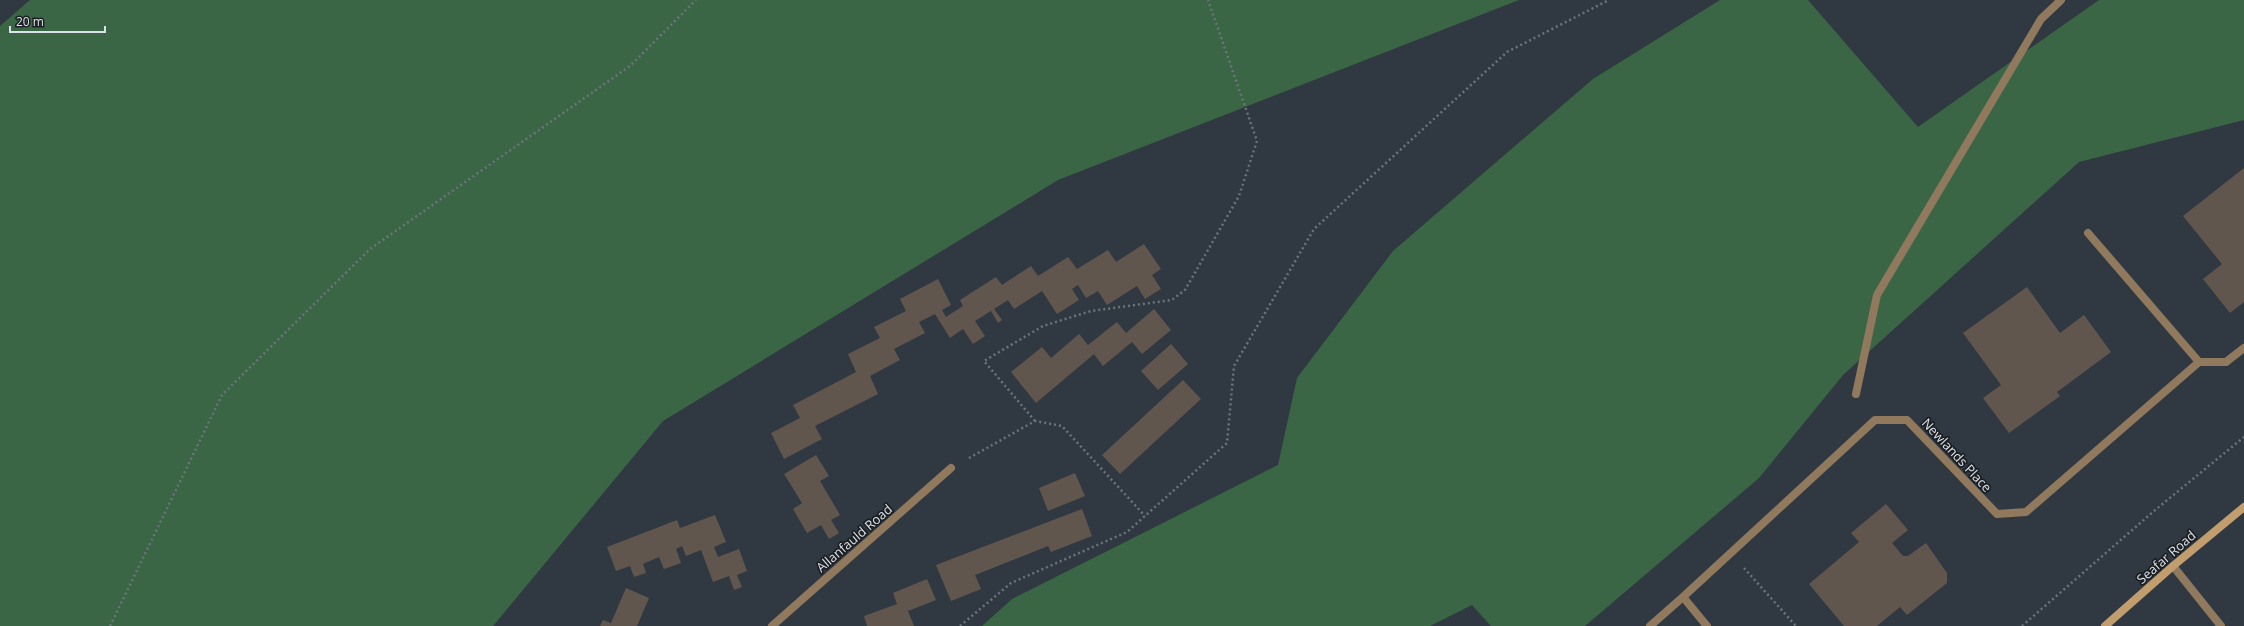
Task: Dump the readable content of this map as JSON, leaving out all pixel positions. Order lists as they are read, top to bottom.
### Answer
{
  "streets": {
    "street": ["Newlands Place", "Allanfauld Road", "Seafar Road"]
  },
  "scale_bar": "20 m"
}
